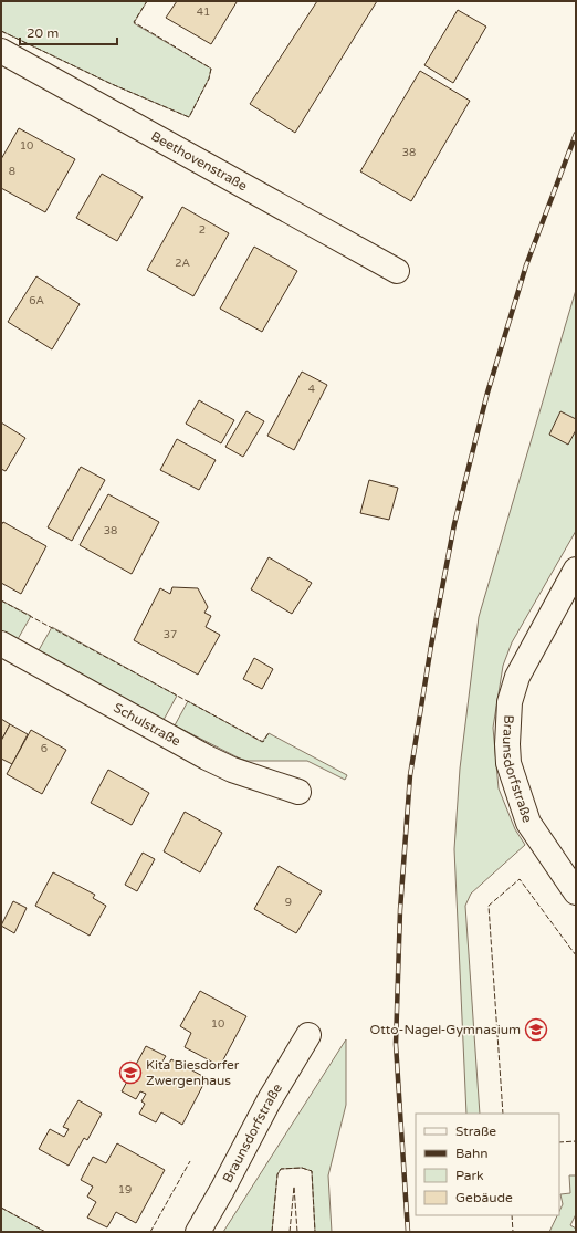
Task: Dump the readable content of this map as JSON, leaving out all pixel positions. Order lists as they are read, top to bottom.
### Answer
{
  "streets": {
    "street": ["Beethovenstraße", "Schulstraße", "Braunsdorfstraße"]
  },
  "places": {
    "school or university": ["Otto-Nagel-Gymnasium", "Kita Biesdorfer Zwergenhaus"]
  },
  "house_numbers": [
    "41",
    "10",
    "38",
    "8",
    "2",
    "2A",
    "6A",
    "4",
    "38",
    "37",
    "6",
    "9",
    "10",
    "19"
  ],
  "legend": [
    "Straße",
    "Bahn",
    "Park",
    "Gebäude"
  ],
  "scale_bar": "20 m"
}
